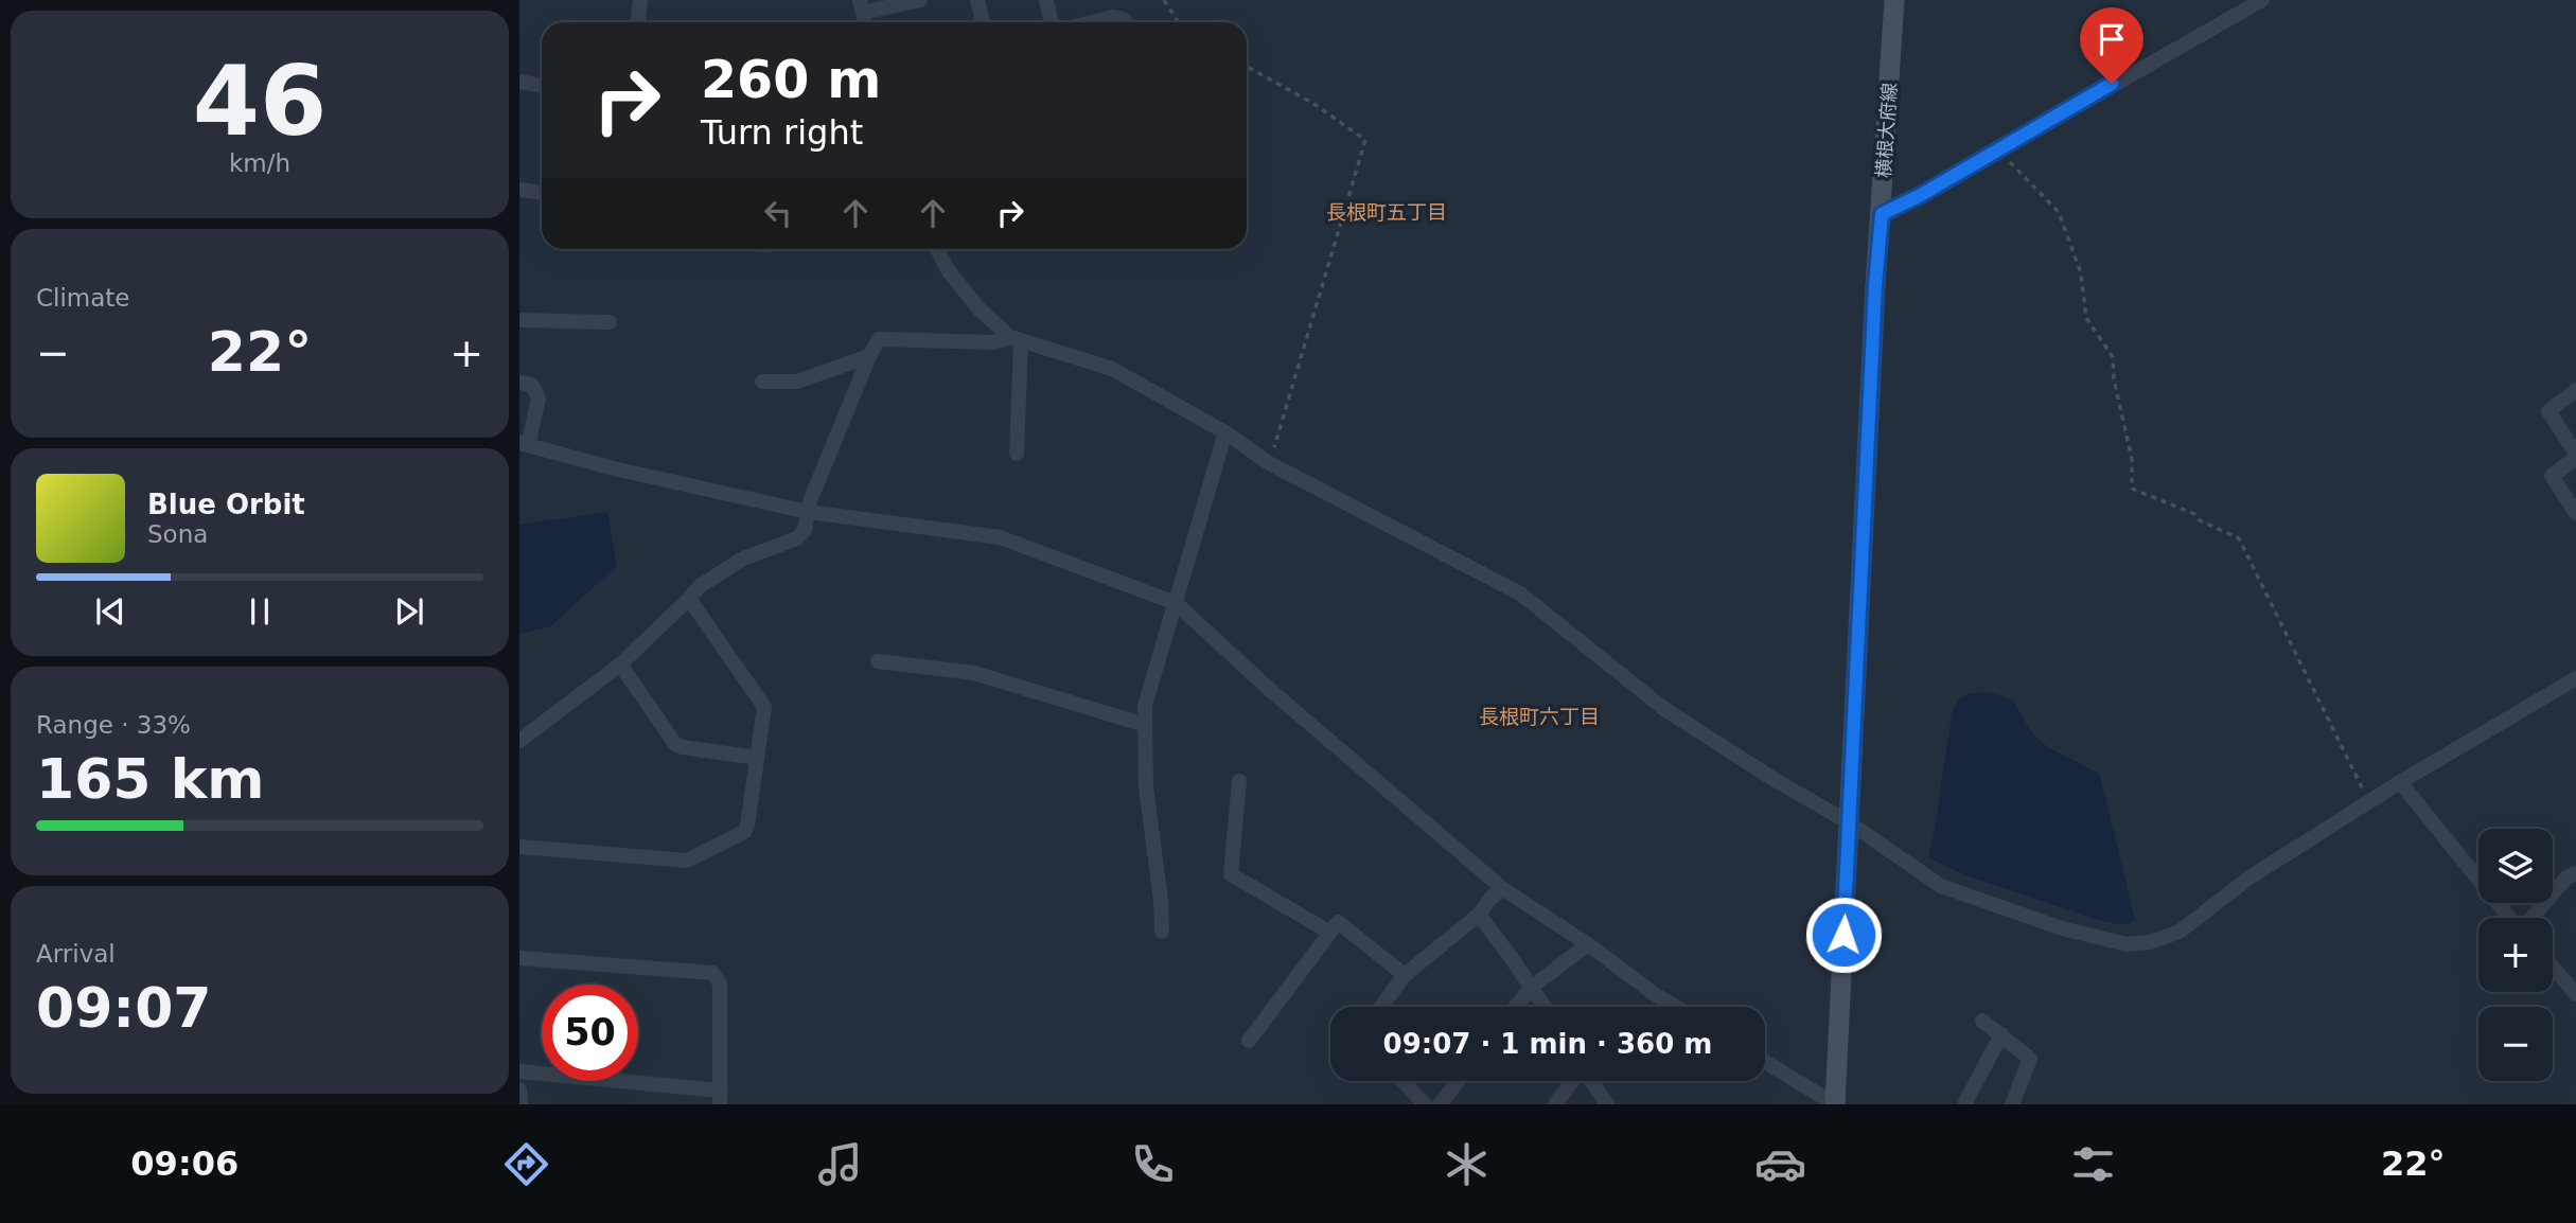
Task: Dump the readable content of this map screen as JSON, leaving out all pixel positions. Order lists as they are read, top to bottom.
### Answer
{
  "streets": {
    "main road": ["横根大府線"]
  },
  "districts": ["長根町五丁目", "長根町六丁目"],
  "page": {
    "tile": [
      ["46", "km/h"],
      "Climate",
      ["Range · 33%", "165 km"],
      ["Arrival", "09:07"]
    ],
    "turn": ["260 m", "Turn right"],
    "heat": ["−", "22°", "+"],
    "song": ["Blue Orbit", "Sona"],
    "map_buttons": ["+", "−"],
    "limit": "50",
    "trip": "09:07 · 1 min · 360 m",
    "tabs": ["09:06", "22°"]
  }
}
